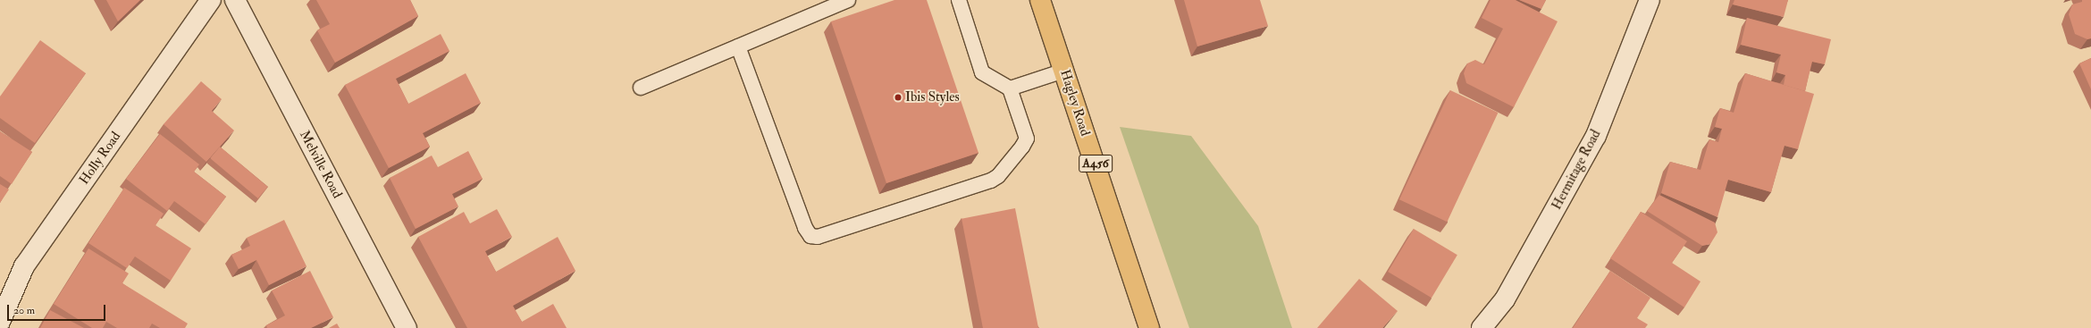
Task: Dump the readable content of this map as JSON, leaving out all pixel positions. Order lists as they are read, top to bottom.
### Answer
{
  "streets": {
    "highway": ["Hagley Road", "A456"],
    "street": ["Holly Road", "Melville Road", "Hermitage Road"]
  },
  "places": ["Ibis Styles"],
  "scale_bar": "20 m"
}
